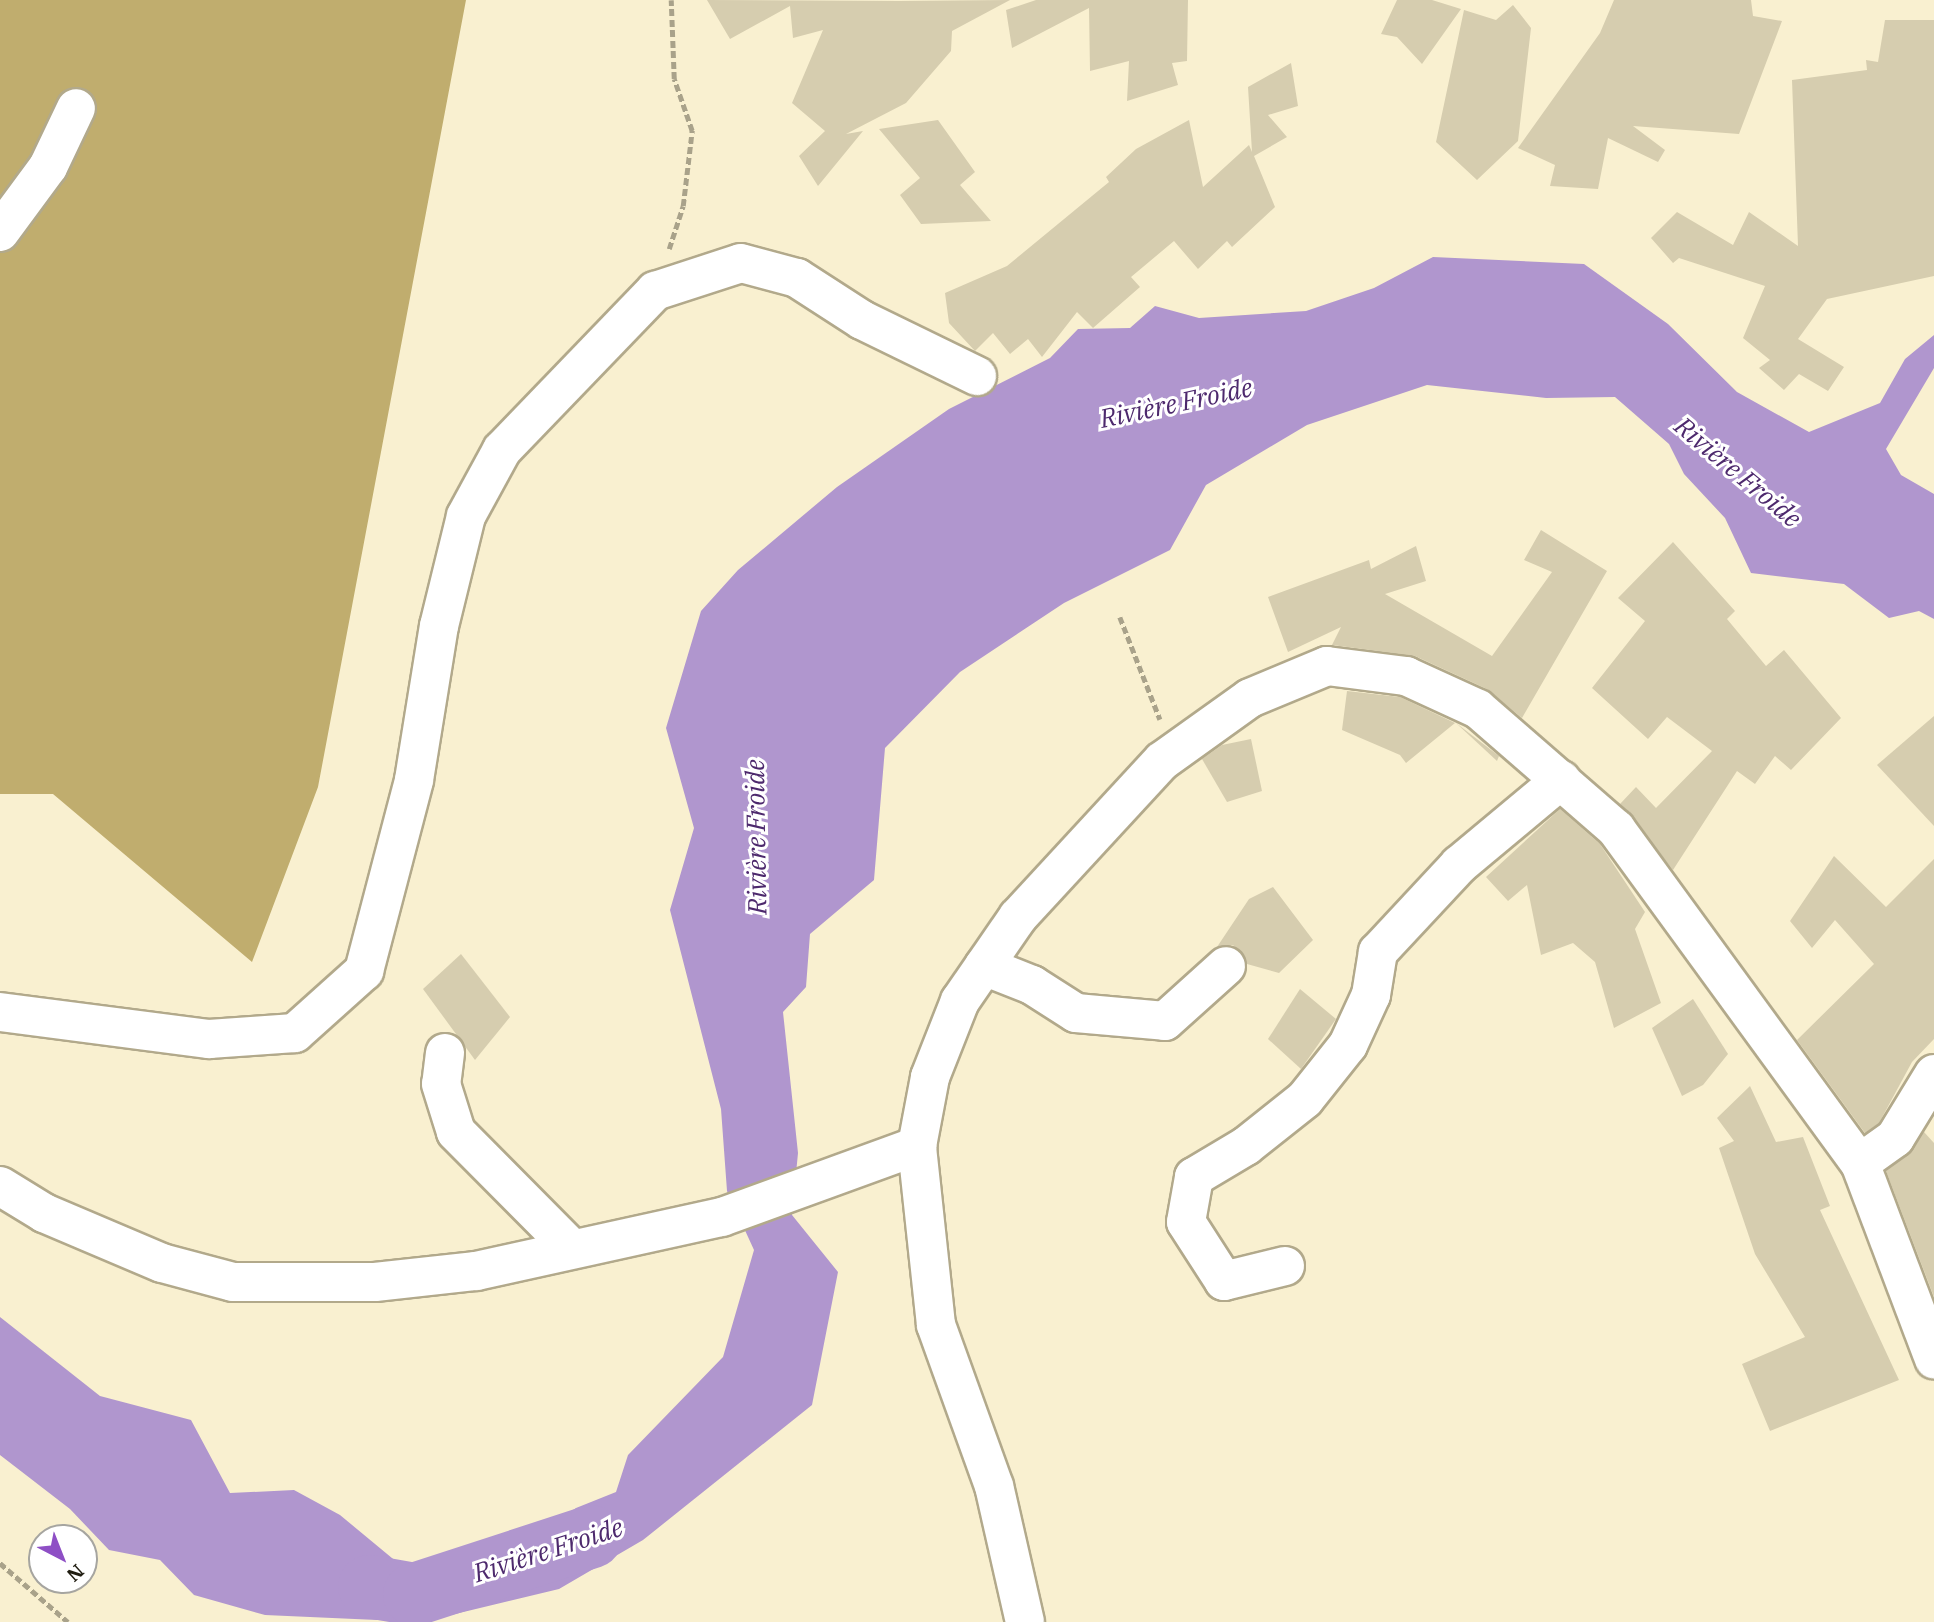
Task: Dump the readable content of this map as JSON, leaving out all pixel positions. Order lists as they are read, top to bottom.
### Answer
{
  "water": ["Rivière Froide"],
  "north": "bottom right"
}
